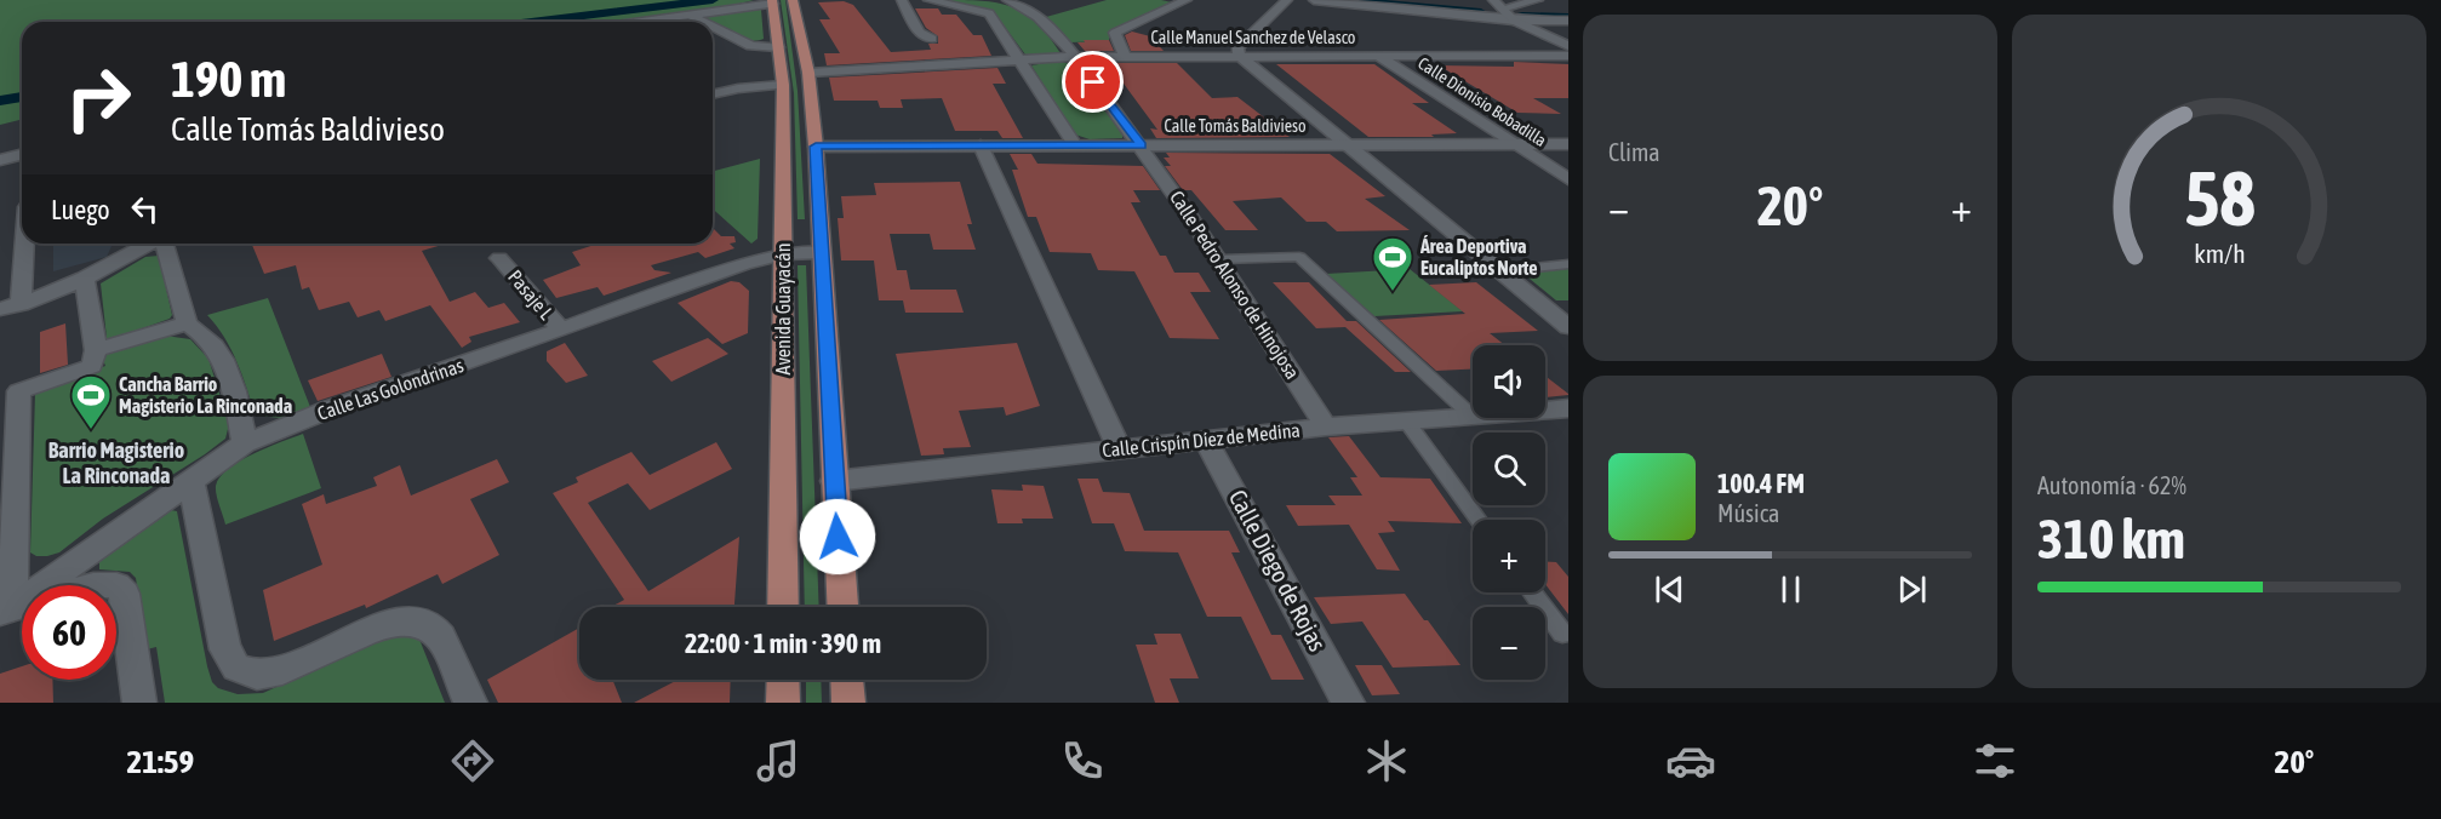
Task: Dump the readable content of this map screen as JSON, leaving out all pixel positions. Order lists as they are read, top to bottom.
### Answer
{
  "streets": {
    "main road": ["Avenida Guayacán"],
    "street": [
      "Calle Manuel Sanchez de Velasco",
      "Calle Dionisio Bobadilla",
      "Calle Tomás Baldivieso",
      "Calle Pedro Alonso de Hinojosa",
      "Pasaje L",
      "Calle Las Golondrinas",
      "Calle Crispín Díez de Medina",
      "Calle Diego de Rojas"
    ]
  },
  "crossings": [
    ["Calle Manuel Sanchez de Velasco", "Calle Dionisio Bobadilla"],
    ["Calle Manuel Sanchez de Velasco", "Calle Pedro Alonso de Hinojosa"],
    ["Calle Manuel Sanchez de Velasco", "Avenida Guayacán"],
    ["Calle Dionisio Bobadilla", "Calle Tomás Baldivieso"],
    ["Calle Tomás Baldivieso", "Calle Pedro Alonso de Hinojosa"],
    ["Calle Tomás Baldivieso", "Avenida Guayacán"],
    ["Calle Pedro Alonso de Hinojosa", "Calle Crispín Díez de Medina"],
    ["Pasaje L", "Calle Las Golondrinas"],
    ["Avenida Guayacán", "Calle Las Golondrinas"],
    ["Avenida Guayacán", "Calle Crispín Díez de Medina"],
    ["Calle Crispín Díez de Medina", "Calle Diego de Rojas"]
  ],
  "districts": ["Barrio Magisterio La Rinconada"],
  "places": {
    "sports": ["Área Deportiva Eucaliptos Norte", "Cancha Barrio Magisterio La Rinconada"]
  },
  "page": {
    "tile": [
      "Clima",
      ["Autonomía · 62%", "310 km"]
    ],
    "turn": ["190 m", "Calle Tomás Baldivieso"],
    "then": "Luego",
    "heat": ["−", "20°", "+"],
    "map_buttons": ["+", "−"],
    "song": ["100.4 FM", "Música"],
    "limit": "60",
    "trip": "22:00 · 1 min · 390 m",
    "tabs": ["21:59", "20°"],
    "gauge": ["58", "km/h"]
  }
}
